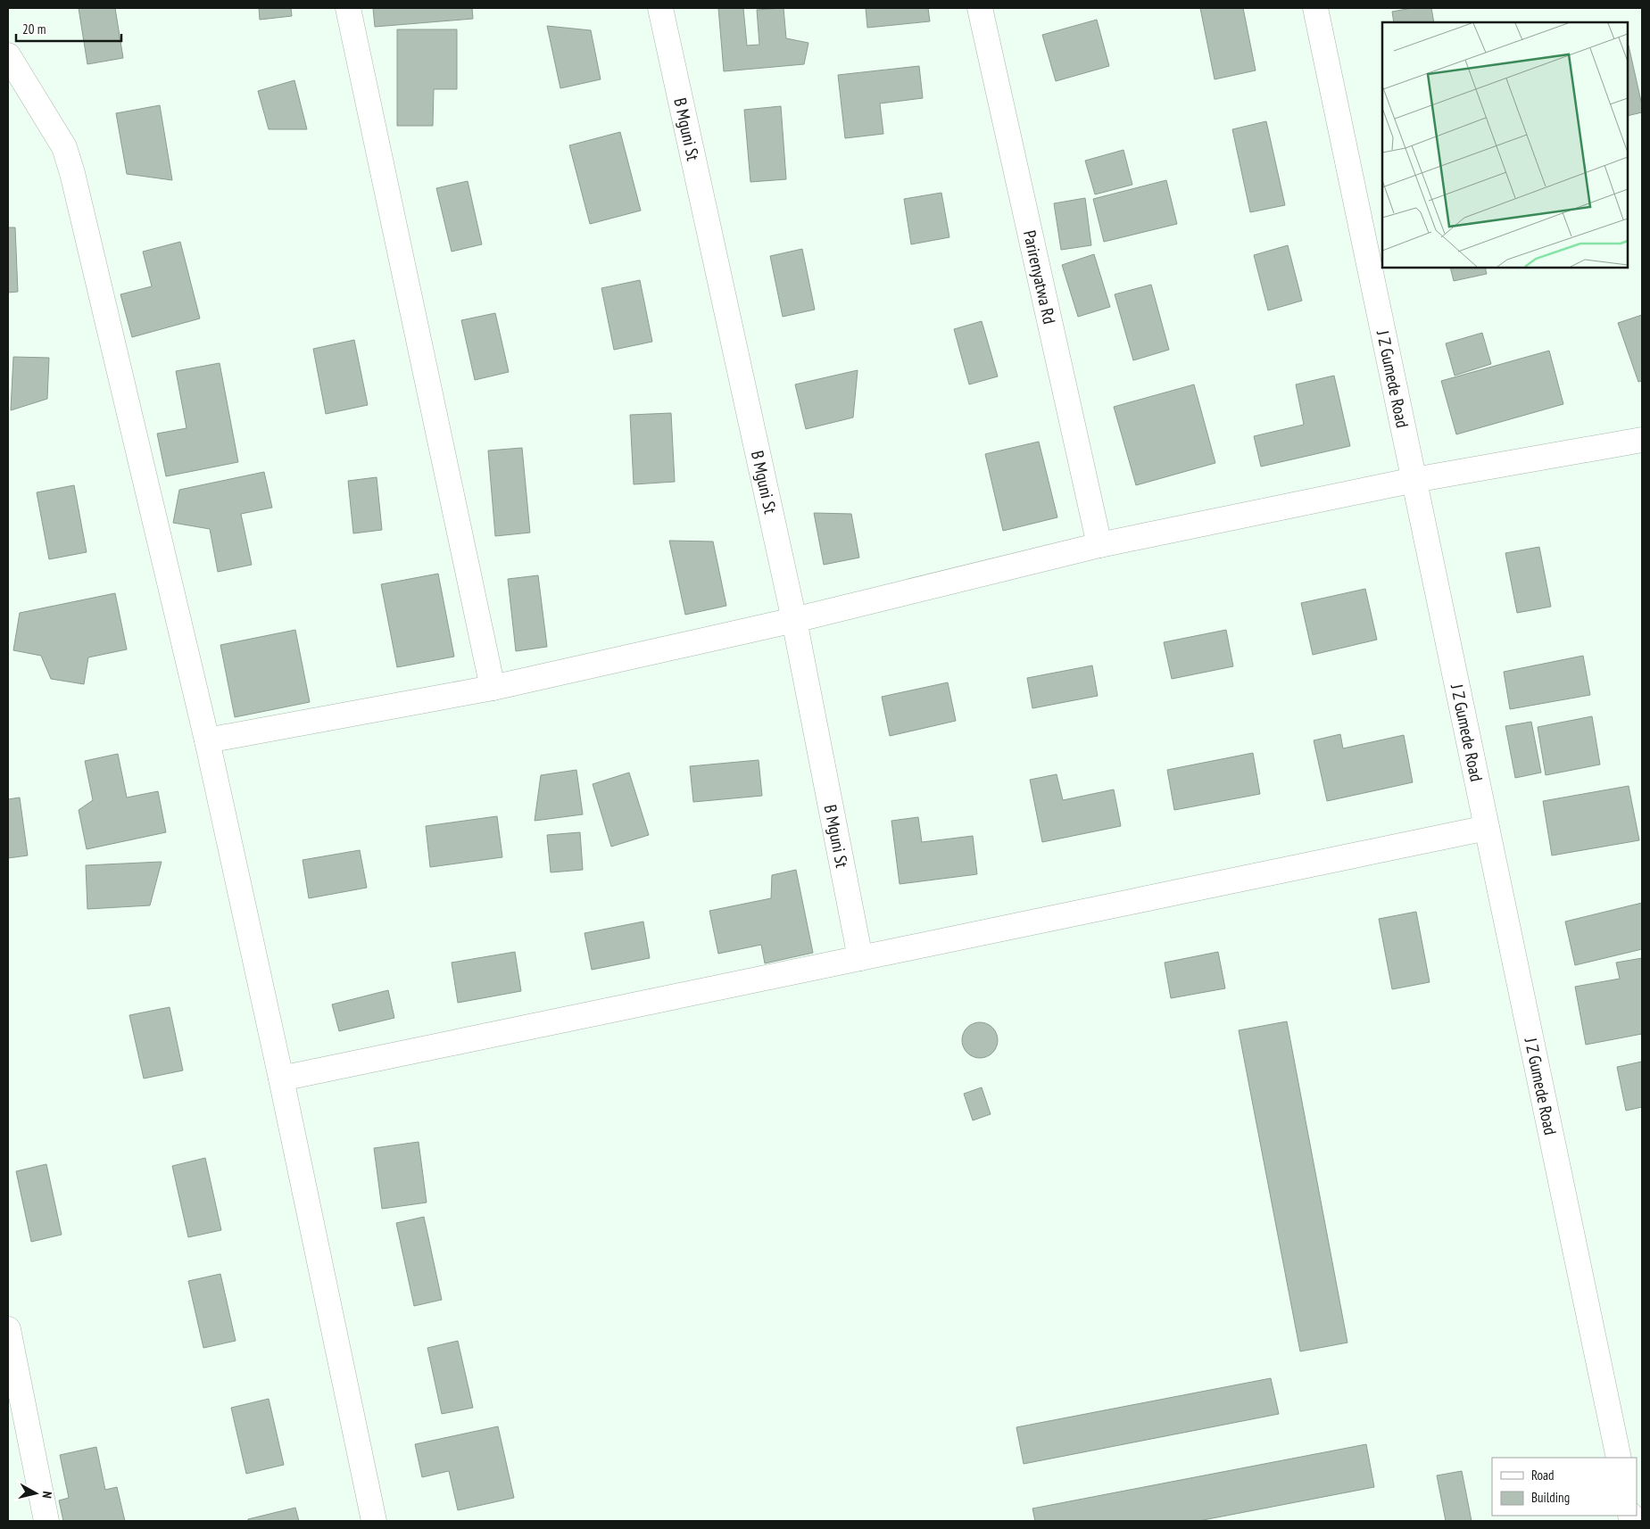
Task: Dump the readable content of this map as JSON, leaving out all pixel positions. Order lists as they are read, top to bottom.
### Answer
{
  "streets": {
    "street": ["B Mguni St", "Parirenyatwa Rd", "J Z Gumede Road"]
  },
  "legend": ["Road", "Building"],
  "scale_bar": "20 m",
  "north": "right"
}
